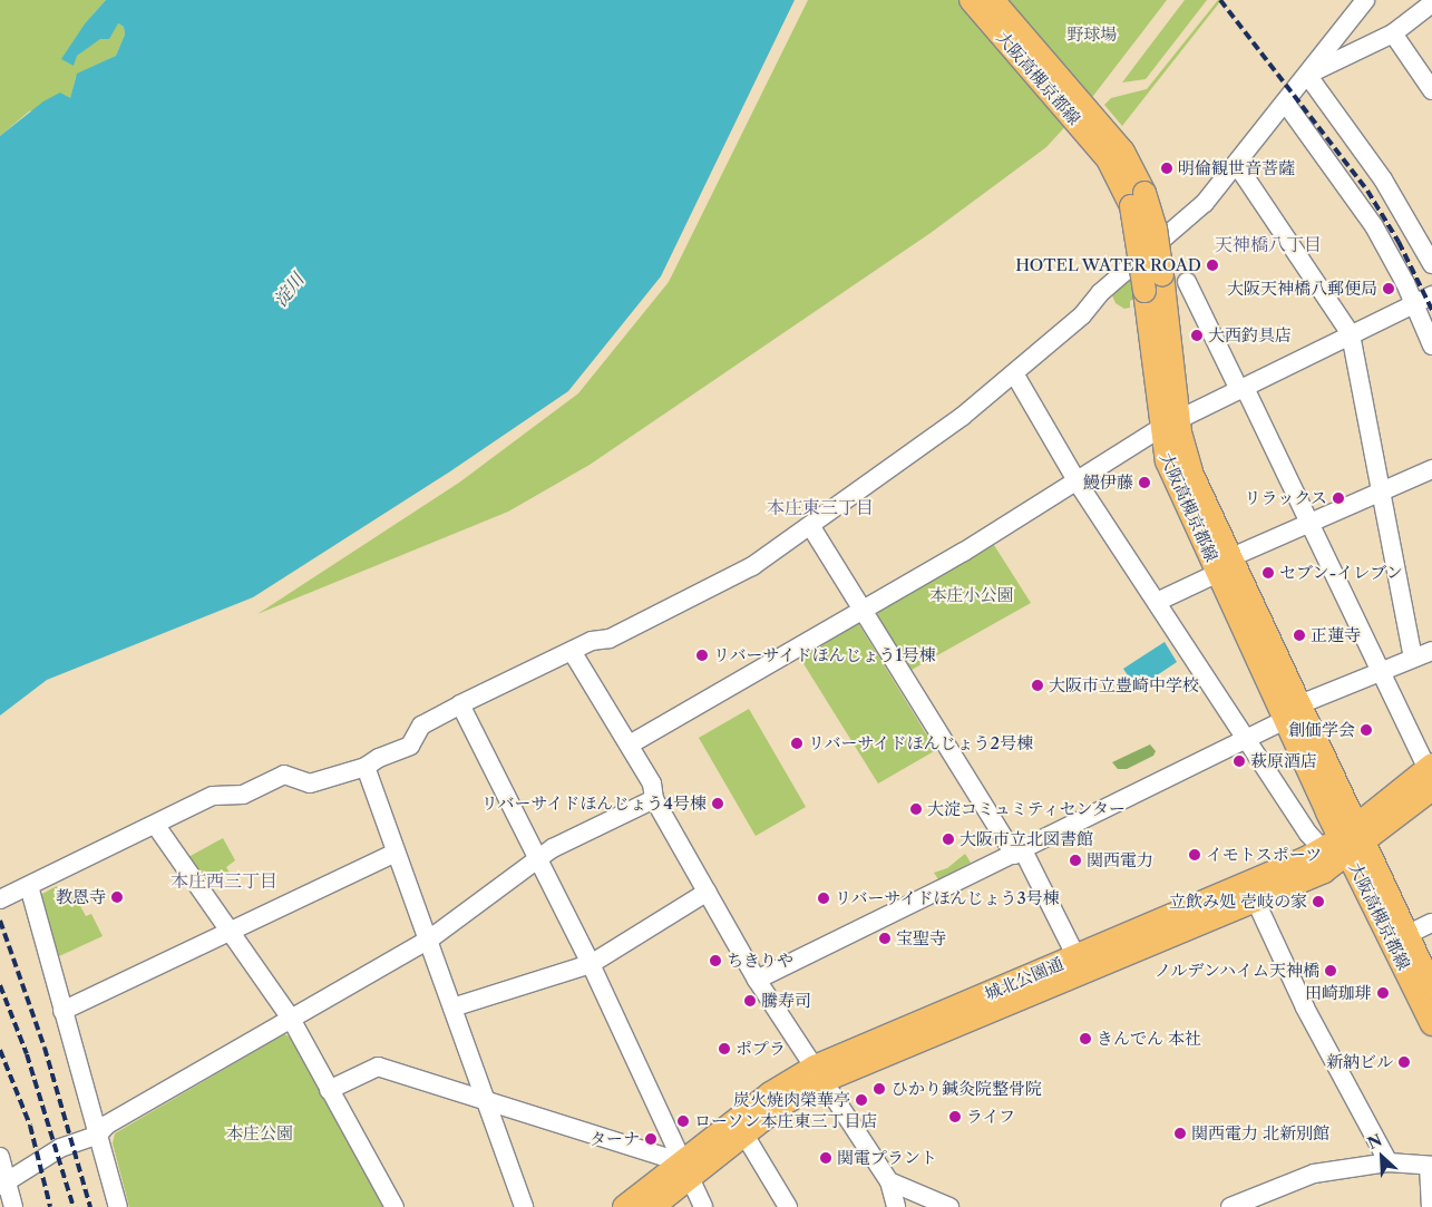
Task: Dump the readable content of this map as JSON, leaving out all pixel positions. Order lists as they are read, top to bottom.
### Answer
{
  "streets": {
    "main road": ["大阪高槻京都線", "城北公園通"]
  },
  "crossings": [
    ["大阪高槻京都線", "城北公園通"]
  ],
  "districts": ["天神橋八丁目", "本庄東三丁目", "本庄西三丁目"],
  "water": ["淀川"],
  "parks": ["野球場", "本庄小公園", "本庄公園"],
  "places": [
    "明倫観世音菩薩",
    "HOTEL WATER ROAD",
    "大阪天神橋八郵便局",
    "大西釣具店",
    "鰻伊藤",
    "リラックス",
    "セブン-イレブン",
    "正蓮寺",
    "リバーサイドほんじょう1号棟",
    "大阪市立豊崎中学校",
    "創価学会",
    "リバーサイドほんじょう2号棟",
    "萩原酒店",
    "リバーサイドほんじょう4号棟",
    "大淀コミュミティセンター",
    "大阪市立北図書館",
    "イモトスポーツ",
    "関西電力",
    "教恩寺",
    "リバーサイドほんじょう3号棟",
    "立飲み処 壱岐の家",
    "宝聖寺",
    "ちきりや",
    "ノルデンハイム天神橋",
    "田崎珈琲",
    "騰寿司",
    "きんでん 本社",
    "ポプラ",
    "新納ビル",
    "ひかり鍼灸院整骨院",
    "炭火焼肉榮華亭",
    "ライフ",
    "ローソン本庄東三丁目店",
    "関西電力 北新別館",
    "ターナ",
    "関電プラント"
  ],
  "north": "top left"
}
